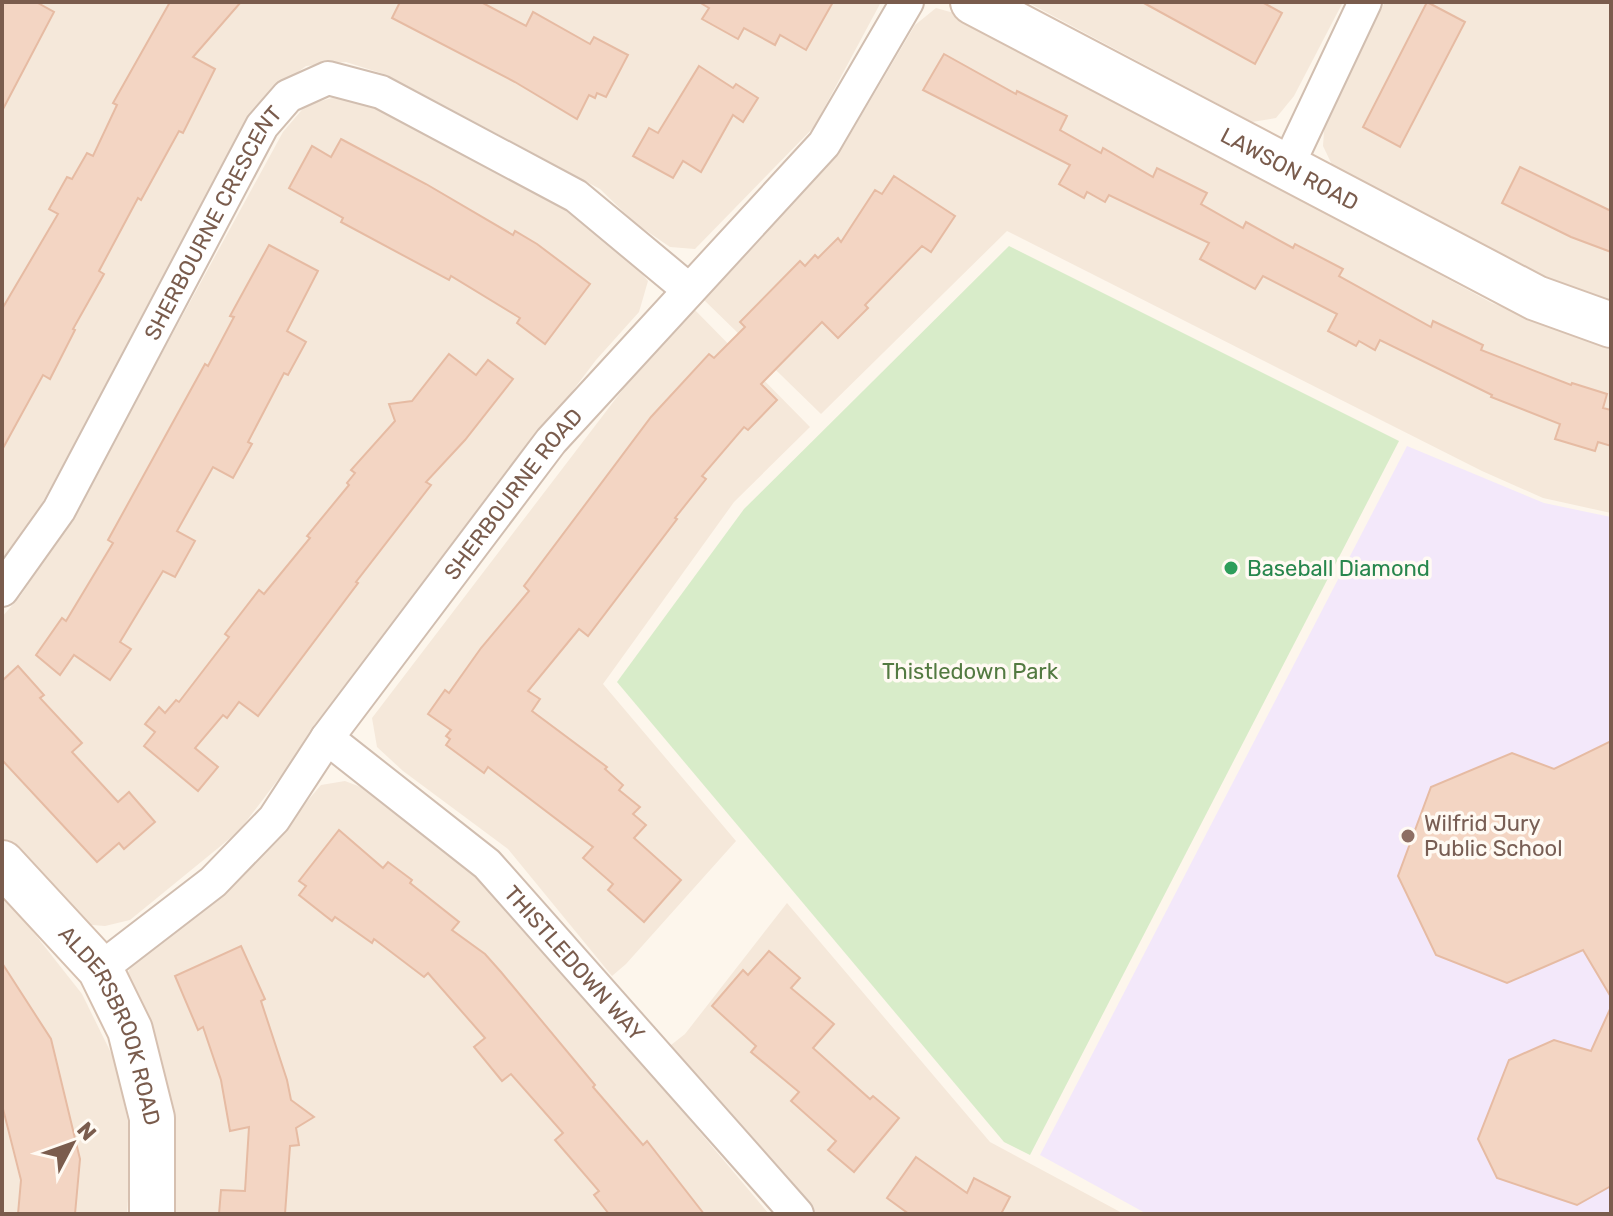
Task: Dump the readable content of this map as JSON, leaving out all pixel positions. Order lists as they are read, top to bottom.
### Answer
{
  "streets": {
    "street": [
      "LAWSON ROAD",
      "SHERBOURNE CRESCENT",
      "SHERBOURNE ROAD",
      "THISTLEDOWN WAY",
      "ALDERSBROOK ROAD"
    ]
  },
  "crossings": [
    ["SHERBOURNE CRESCENT", "SHERBOURNE ROAD"],
    ["SHERBOURNE ROAD", "THISTLEDOWN WAY"],
    ["SHERBOURNE ROAD", "ALDERSBROOK ROAD"]
  ],
  "parks": ["Thistledown Park"],
  "places": ["Baseball Diamond", "Wilfrid Jury Public School"],
  "north": "top right"
}
